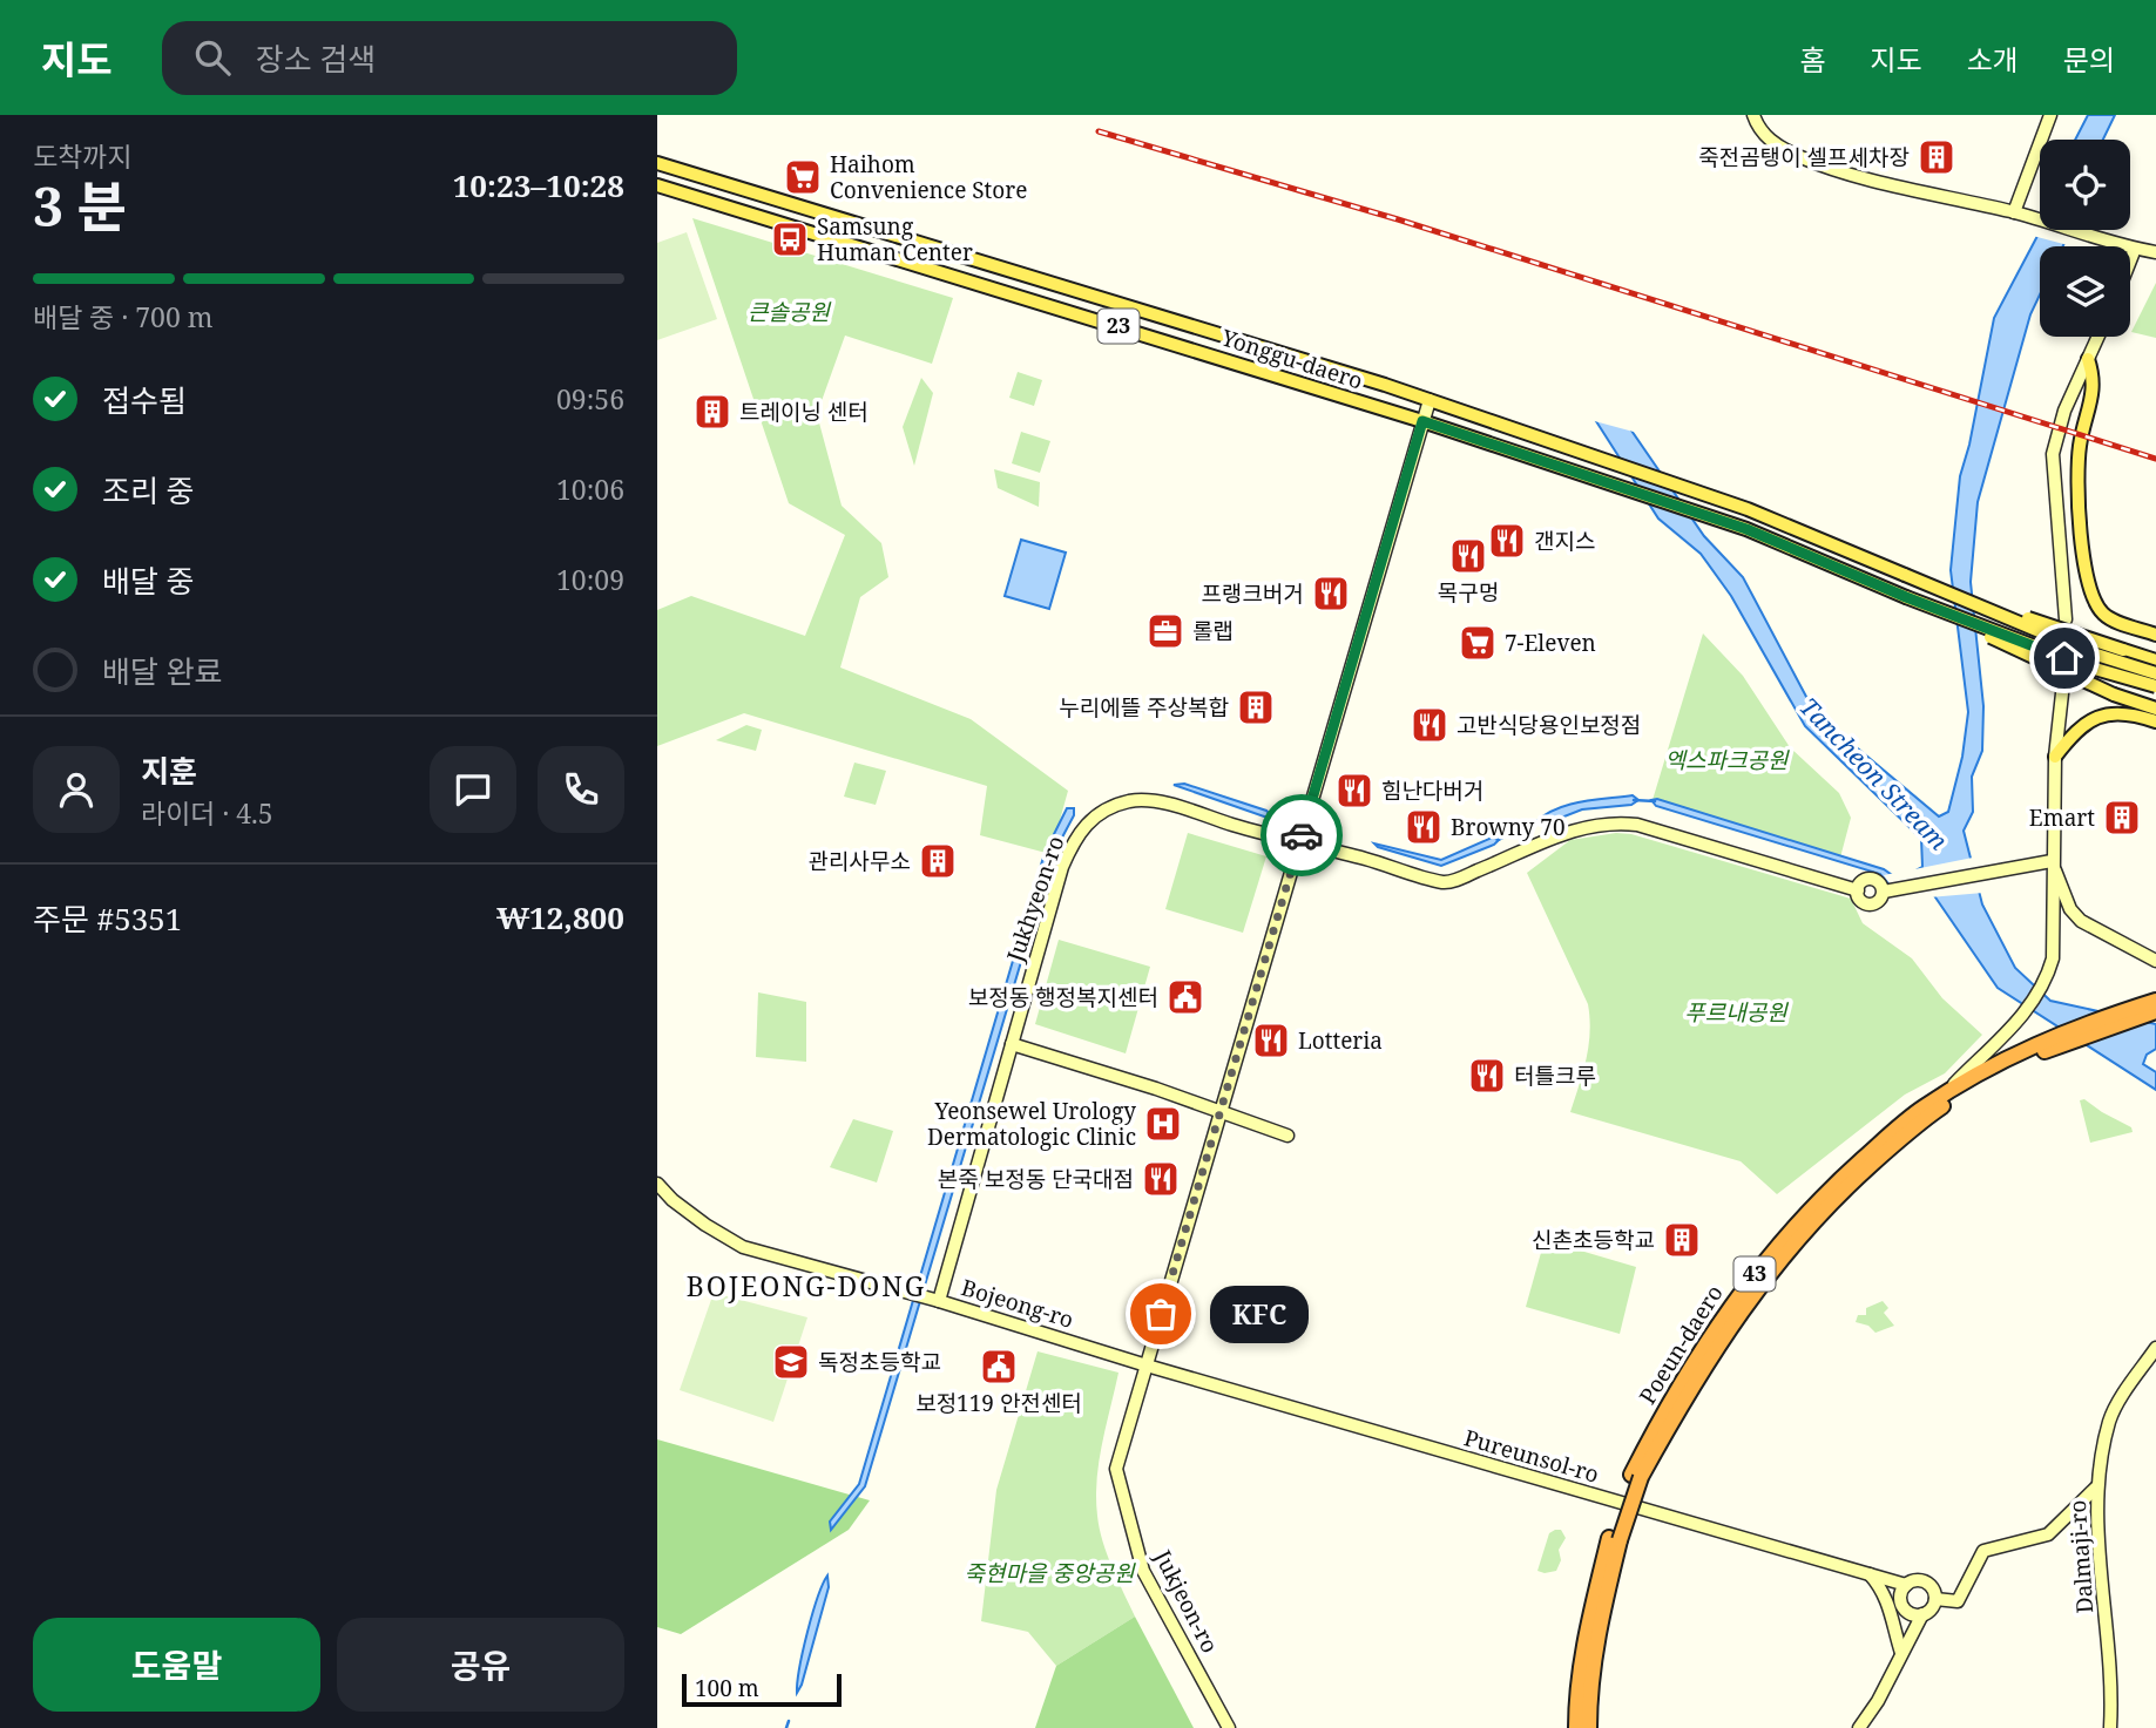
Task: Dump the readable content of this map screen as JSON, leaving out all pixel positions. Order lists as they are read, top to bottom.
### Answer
{
  "streets": {
    "highway": ["43", "Poeun-daero"],
    "main road": ["23", "Yonggu-daero"],
    "street": [
      "Jukhyeon-ro",
      "Bojeong-ro",
      "Pureunsol-ro",
      "Dalmaji-ro",
      "Jukjeon-ro"
    ]
  },
  "crossings": [
    ["23", "Yonggu-daero"],
    ["Yonggu-daero", "Jukjeon-ro"],
    ["Jukhyeon-ro", "Bojeong-ro"],
    ["Jukhyeon-ro", "Jukjeon-ro"],
    ["Bojeong-ro", "Pureunsol-ro"],
    ["Bojeong-ro", "Jukjeon-ro"],
    ["Pureunsol-ro", "Jukjeon-ro"]
  ],
  "districts": ["BOJEONG-DONG"],
  "water": ["Tancheon Stream"],
  "parks": [
    "큰솔공원",
    "엑스파크공원",
    "푸르내공원",
    "죽현마을 중앙공원"
  ],
  "places": {
    "building": [
      "죽전곰탱이 셀프세차장",
      "트레이닝 센터",
      "누리에뜰 주상복합",
      "Emart",
      "관리사무소",
      "신촌초등학교"
    ],
    "supermarket": ["Haihom Convenience Store", "7-Eleven"],
    "bus stop": ["Samsung Human Center"],
    "restaurant": [
      "갠지스",
      "목구멍",
      "프랭크버거",
      "고반식당용인보정점",
      "힘난다버거",
      "Browny 70",
      "Lotteria",
      "터틀크루",
      "본죽 보정동 단국대점"
    ],
    "office": ["롤랩"],
    "public building": ["보정동 행정복지센터", "보정119 안전센터"],
    "hospital": ["Yeonsewel Urology Dermatologic Clinic"],
    "other": ["KFC"],
    "school or university": ["독정초등학교"]
  },
  "scale_bar": "100 m",
  "page": {
    "header": "지도",
    "search": "장소 검색",
    "nav": [
      "홈",
      "지도",
      "소개",
      "문의"
    ],
    "heading": ["3 분", "도착까지", "10:23–10:28"],
    "panel": [
      "지훈",
      "라이더 · 4.5",
      "주문 #5351",
      "₩12,800"
    ],
    "bar": "배달 중 · 700 m",
    "list": [
      ["접수됨", "09:56"],
      ["조리 중", "10:06"],
      ["배달 중", "10:09"],
      "배달 완료"
    ],
    "bubble": "KFC",
    "buttons": ["도움말", "공유"],
    "scale": "100 m"
  }
}
